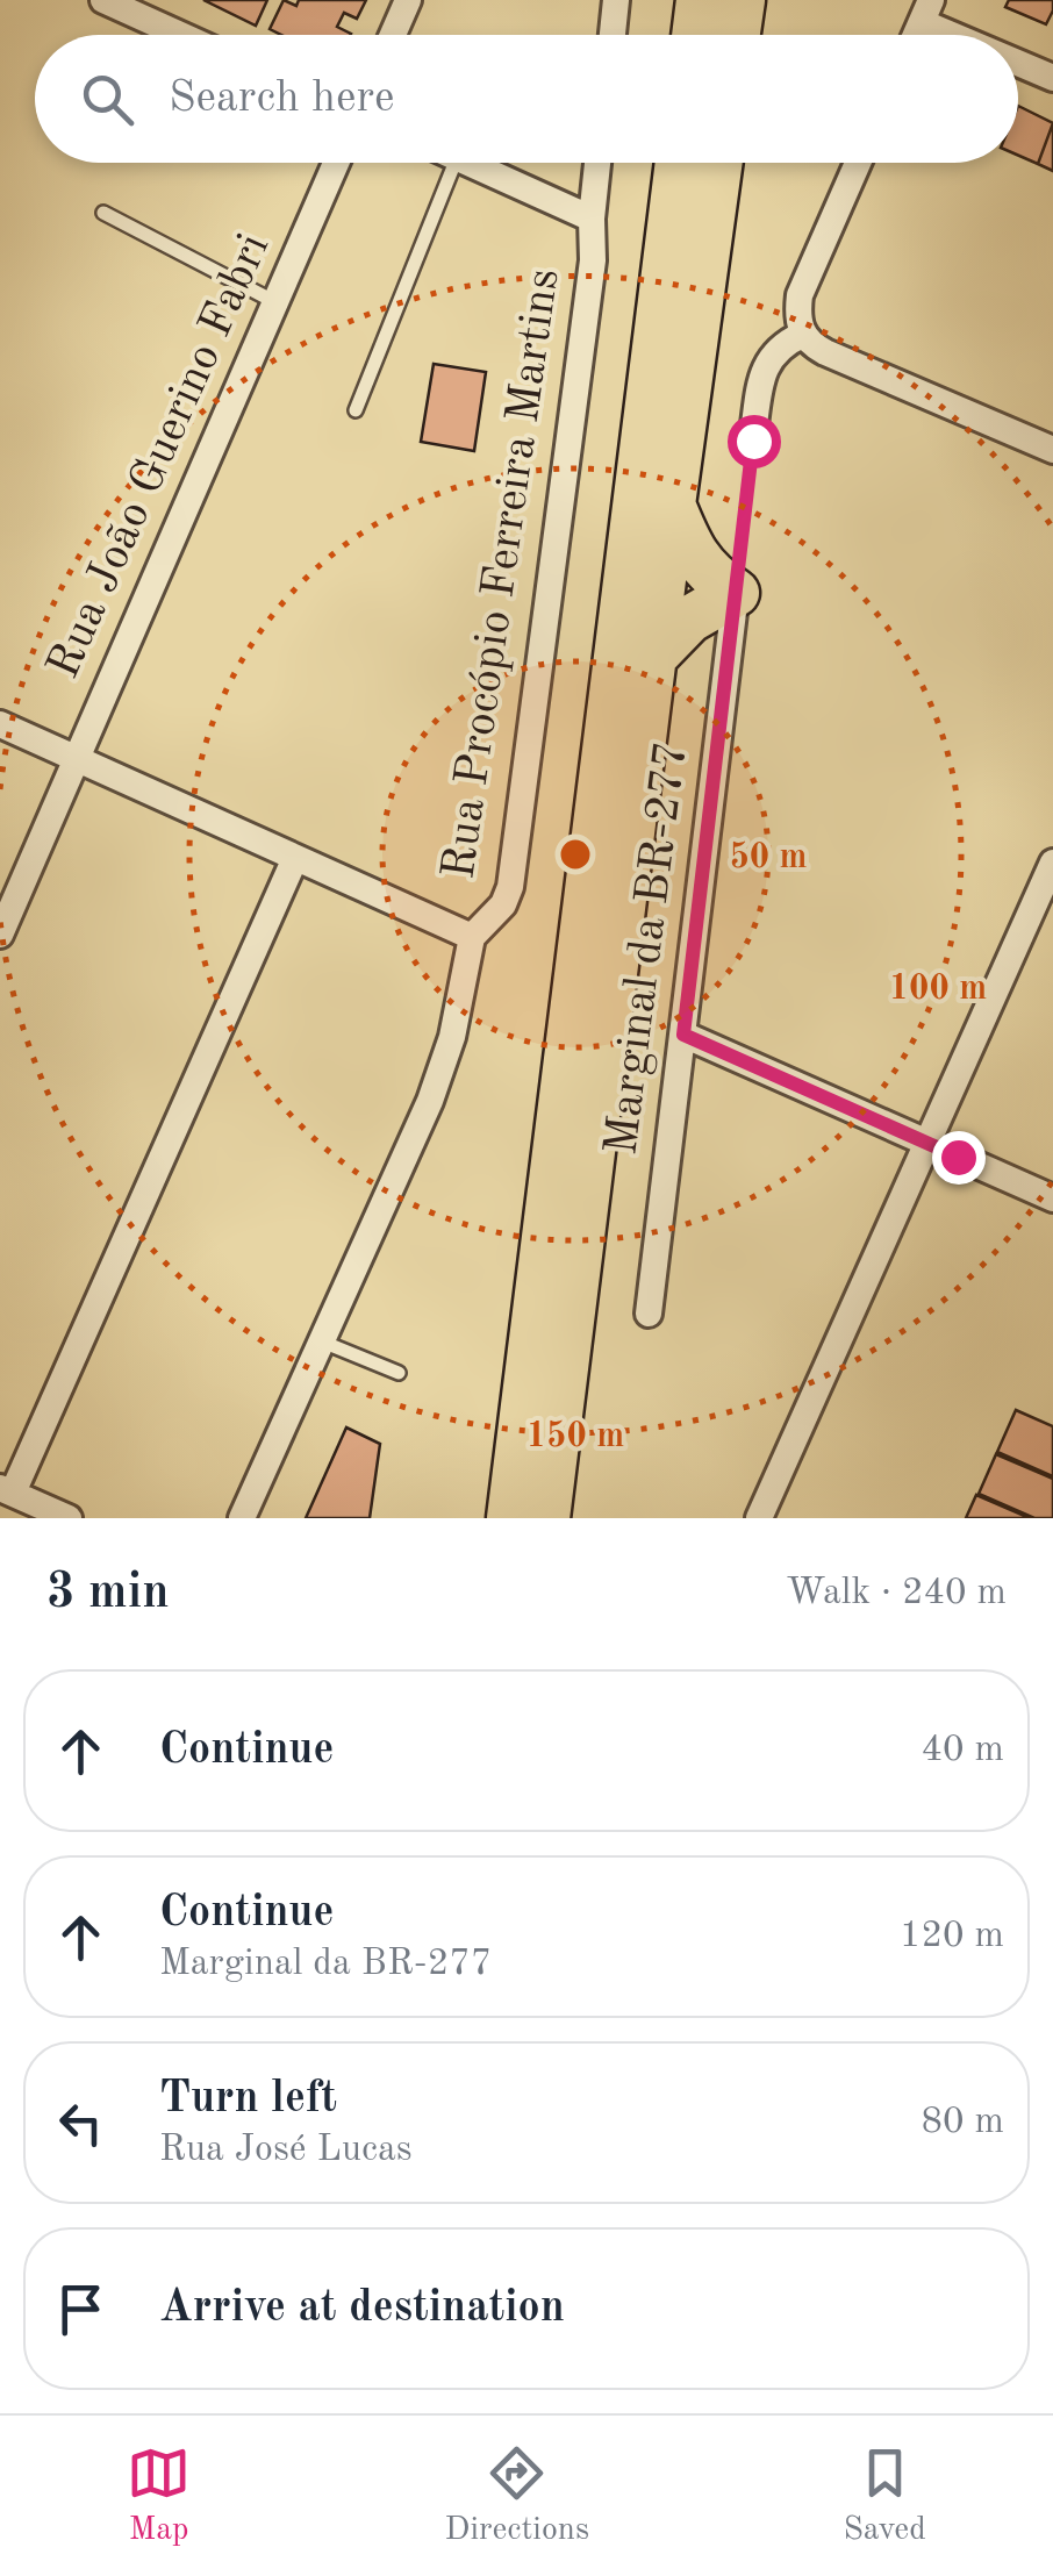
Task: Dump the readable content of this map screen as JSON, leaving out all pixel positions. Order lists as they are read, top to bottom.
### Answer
{
  "streets": {
    "street": ["Rua João Guerino Fabri", "Rua Procópio Ferreira Martins", "Marginal da BR-277"]
  },
  "page": {
    "search": "Search here",
    "heading": ["3 min", "Walk · 240 m"],
    "list": [
      ["Continue", "40 m"],
      ["Continue", "Marginal da BR-277", "120 m"],
      ["Turn left", "Rua José Lucas", "80 m"],
      "Arrive at destination"
    ],
    "nav": ["Map", "Directions", "Saved"]
  },
  "rings": ["50 m", "100 m", "150 m"]
}
